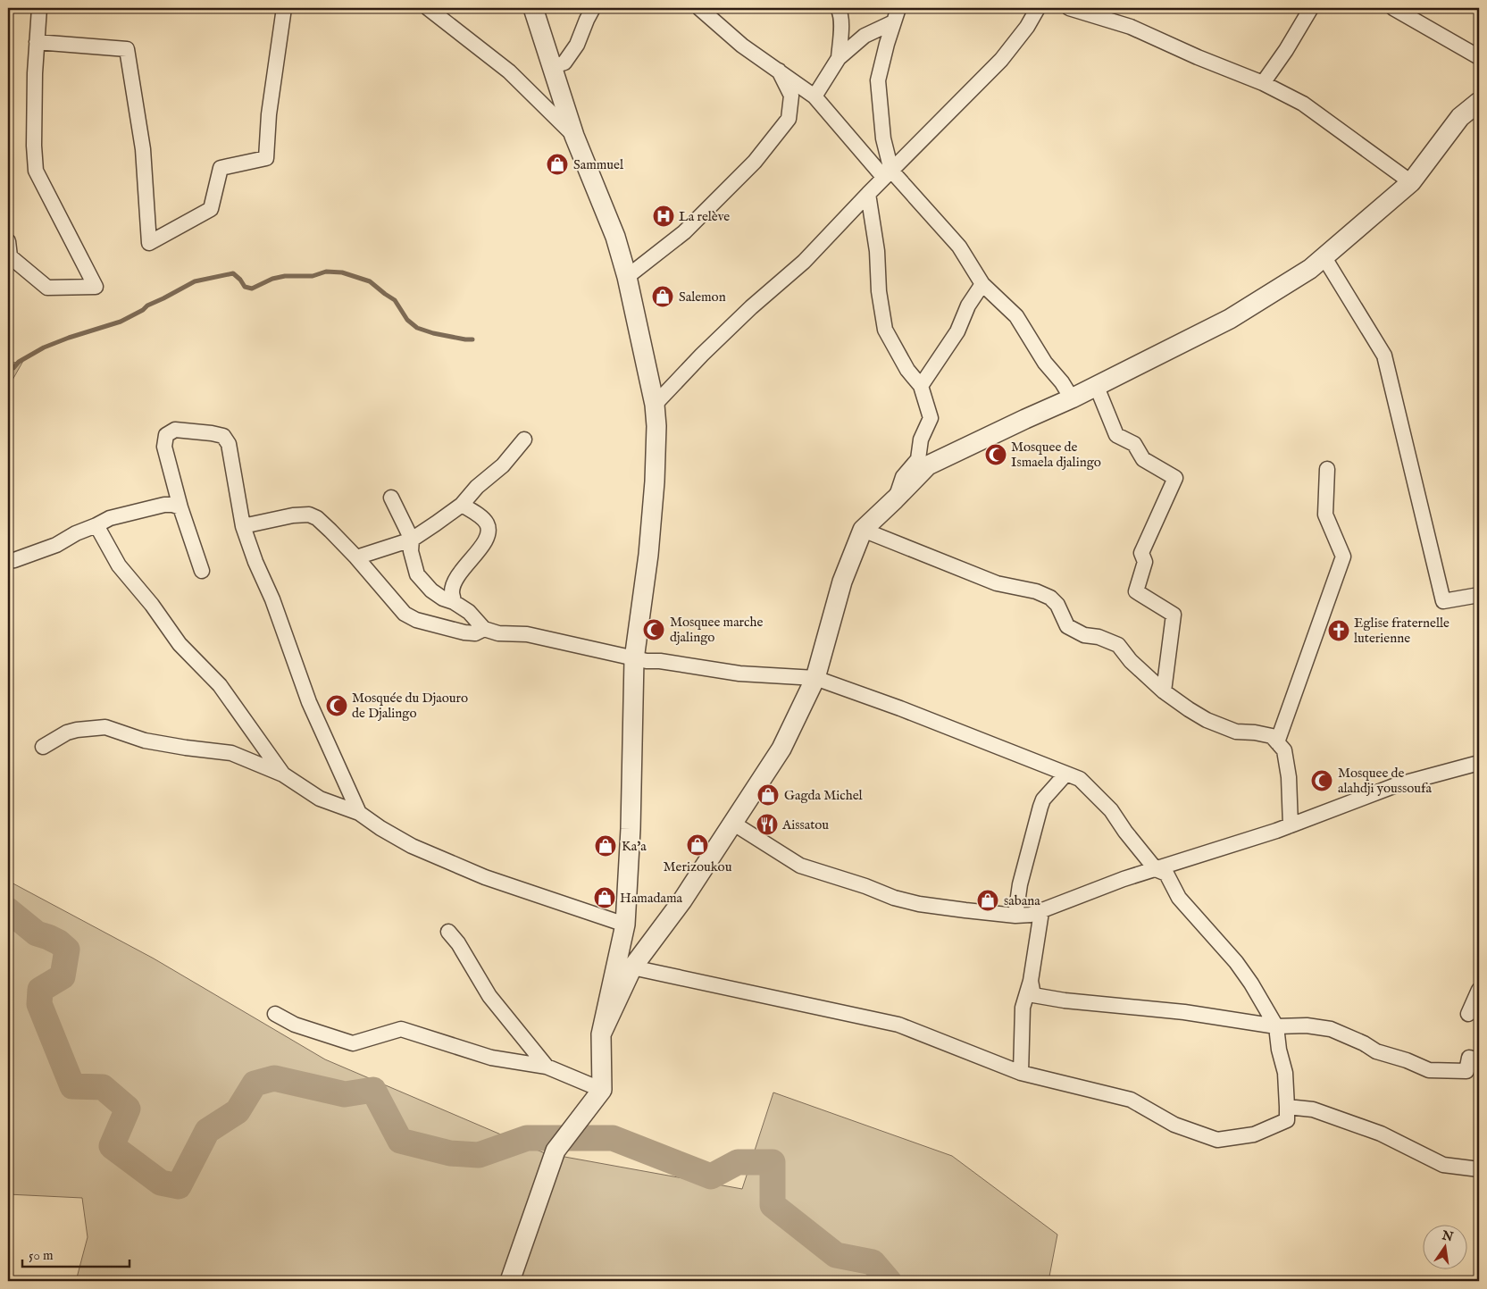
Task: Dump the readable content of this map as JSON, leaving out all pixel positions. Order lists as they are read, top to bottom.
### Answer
{
  "places": {
    "shop": [
      "Sammuel",
      "Salemon",
      "Gagda Michel",
      "Merizoukou",
      "Ka'a",
      "Hamadama",
      "sabana"
    ],
    "hospital": ["La relève"],
    "mosque": [
      "Mosquee de Ismaela djalingo",
      "Mosquee marche djalingo",
      "Mosquée du Djaouro de Djalingo",
      "Mosquee de alahdji youssoufa"
    ],
    "church": ["Eglise fraternelle luterienne"],
    "restaurant": ["Aissatou"]
  },
  "scale_bar": "50 m",
  "north": "top"
}
